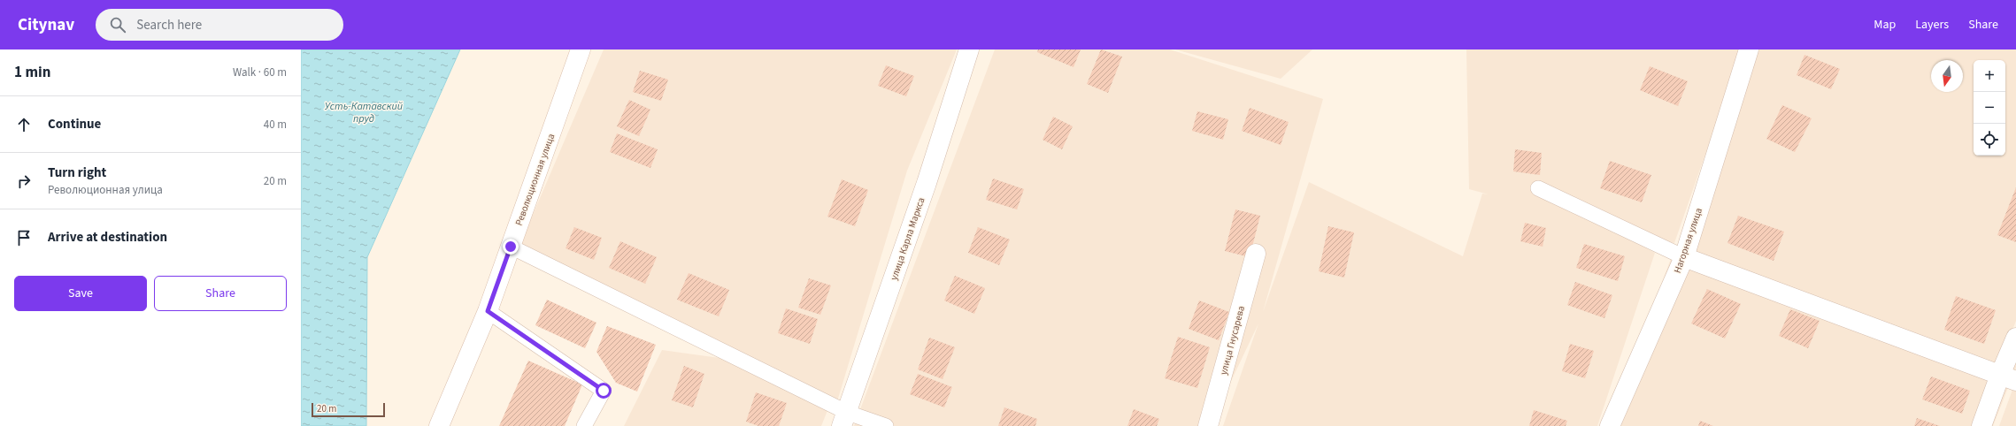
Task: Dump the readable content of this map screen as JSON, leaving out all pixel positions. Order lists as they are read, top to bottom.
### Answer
{
  "streets": {
    "street": [
      "Революционная улица",
      "улица Карла Маркса",
      "Нагорная улица",
      "улица Гнусарева"
    ]
  },
  "water": ["Усть-Катавский пруд"],
  "scale_bar": "20 m",
  "north": "bottom",
  "page": {
    "header": "Citynav",
    "search": "Search here",
    "nav": ["Map", "Layers", "Share"],
    "heading": ["1 min", "Walk · 60 m"],
    "map_buttons": ["+", "−"],
    "list": [
      ["Continue", "40 m"],
      ["Turn right", "Революционная улица", "20 m"],
      "Arrive at destination"
    ],
    "buttons": ["Save", "Share"],
    "scale": "20 m"
  }
}
